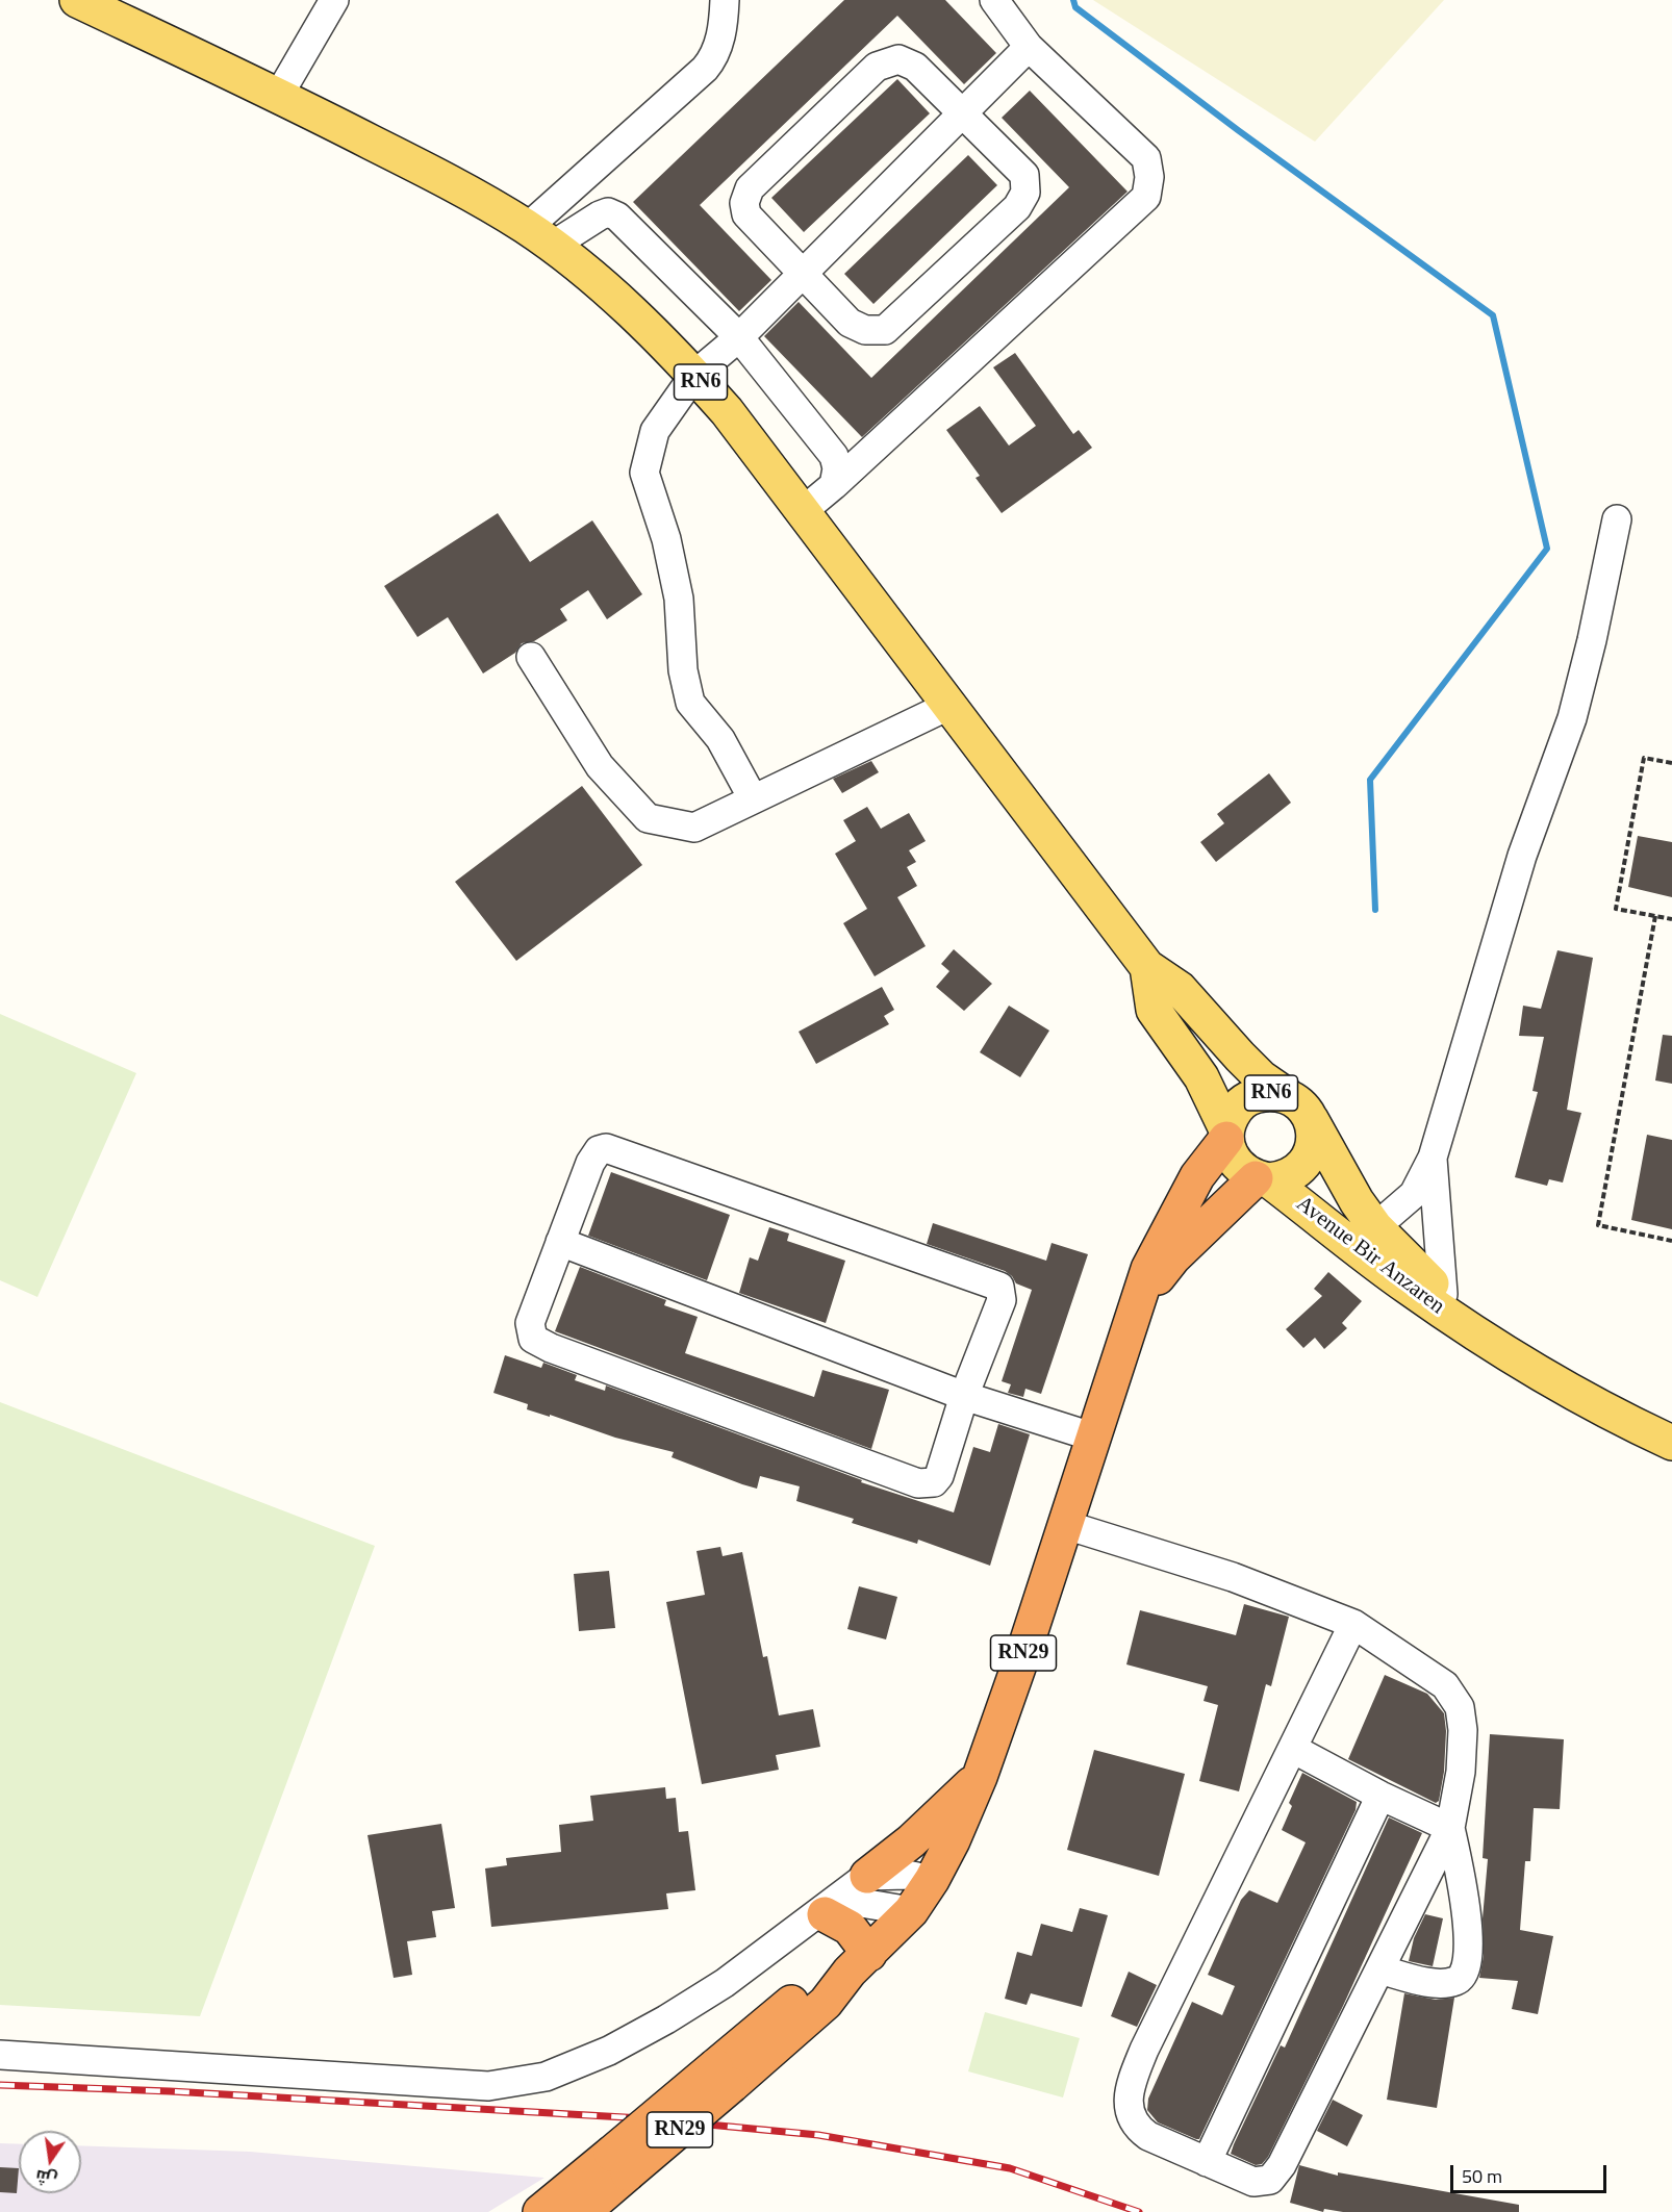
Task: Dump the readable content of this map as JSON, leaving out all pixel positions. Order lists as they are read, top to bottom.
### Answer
{
  "streets": {
    "highway": ["RN29"],
    "main road": ["RN6", "Avenue Bir Anzaren"]
  },
  "crossings": [
    ["RN6", "Avenue Bir Anzaren"],
    ["RN6", "RN29"],
    ["Avenue Bir Anzaren", "RN29"]
  ],
  "scale_bar": "50 m",
  "north": "bottom"
}
